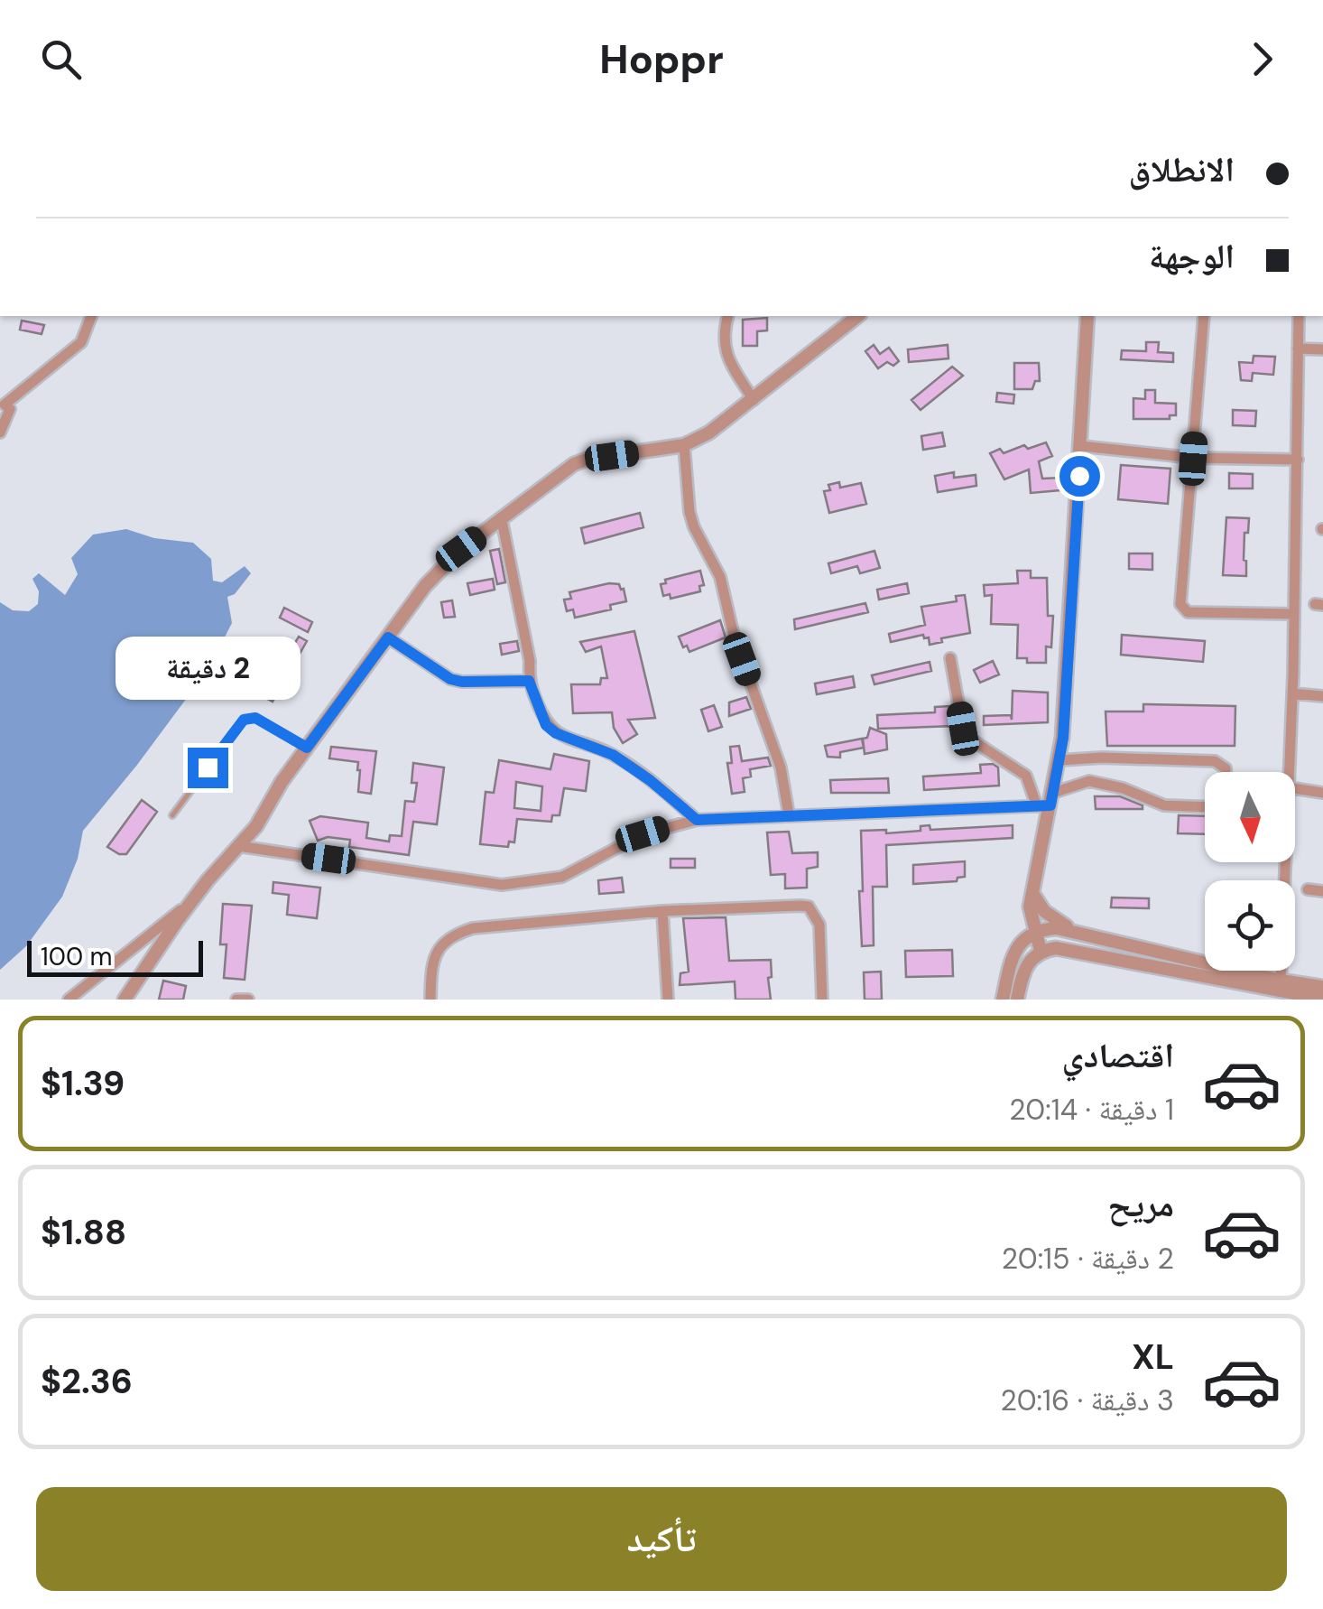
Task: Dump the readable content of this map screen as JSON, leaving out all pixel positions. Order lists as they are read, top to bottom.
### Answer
{
  "scale_bar": "100 m",
  "north": "bottom",
  "page": {
    "header": "Hoppr",
    "banner": ["الانطلاق", "الوجهة"],
    "bubble": "2 دقيقة",
    "scale": "100 m",
    "list": [
      {
        "name": "اقتصادي",
        "note": "1 دقيقة · 20:14",
        "value": "$1.39"
      },
      {
        "name": "مريح",
        "note": "2 دقيقة · 20:15",
        "value": "$1.88"
      },
      {
        "name": "XL",
        "note": "3 دقيقة · 20:16",
        "value": "$2.36"
      }
    ],
    "buttons": "تأكيد"
  }
}
